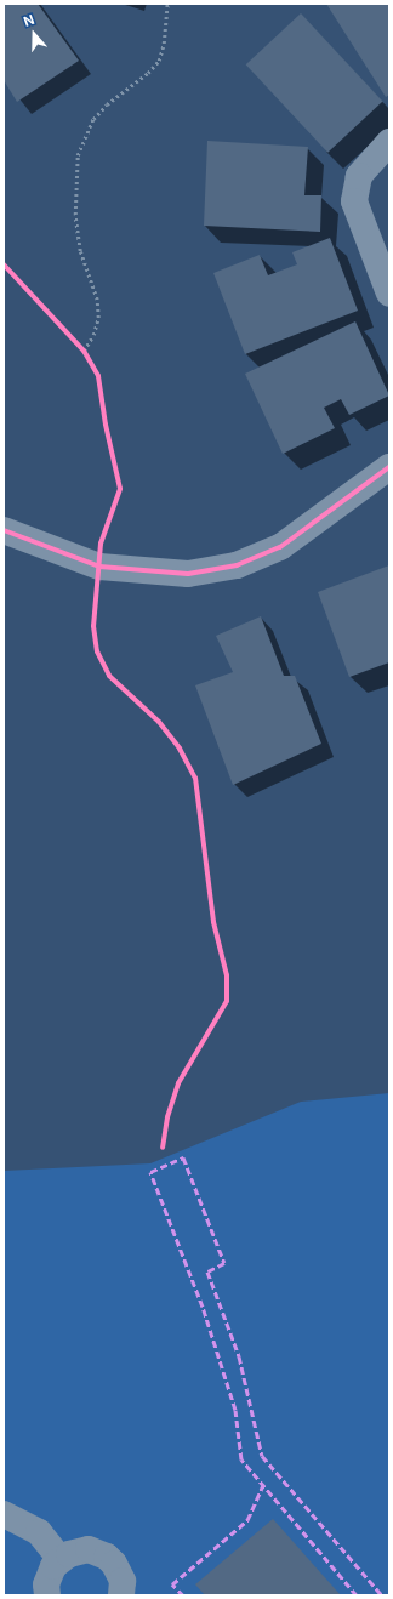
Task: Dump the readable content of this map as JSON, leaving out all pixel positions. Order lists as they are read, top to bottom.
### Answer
{
  "north": "top"
}
